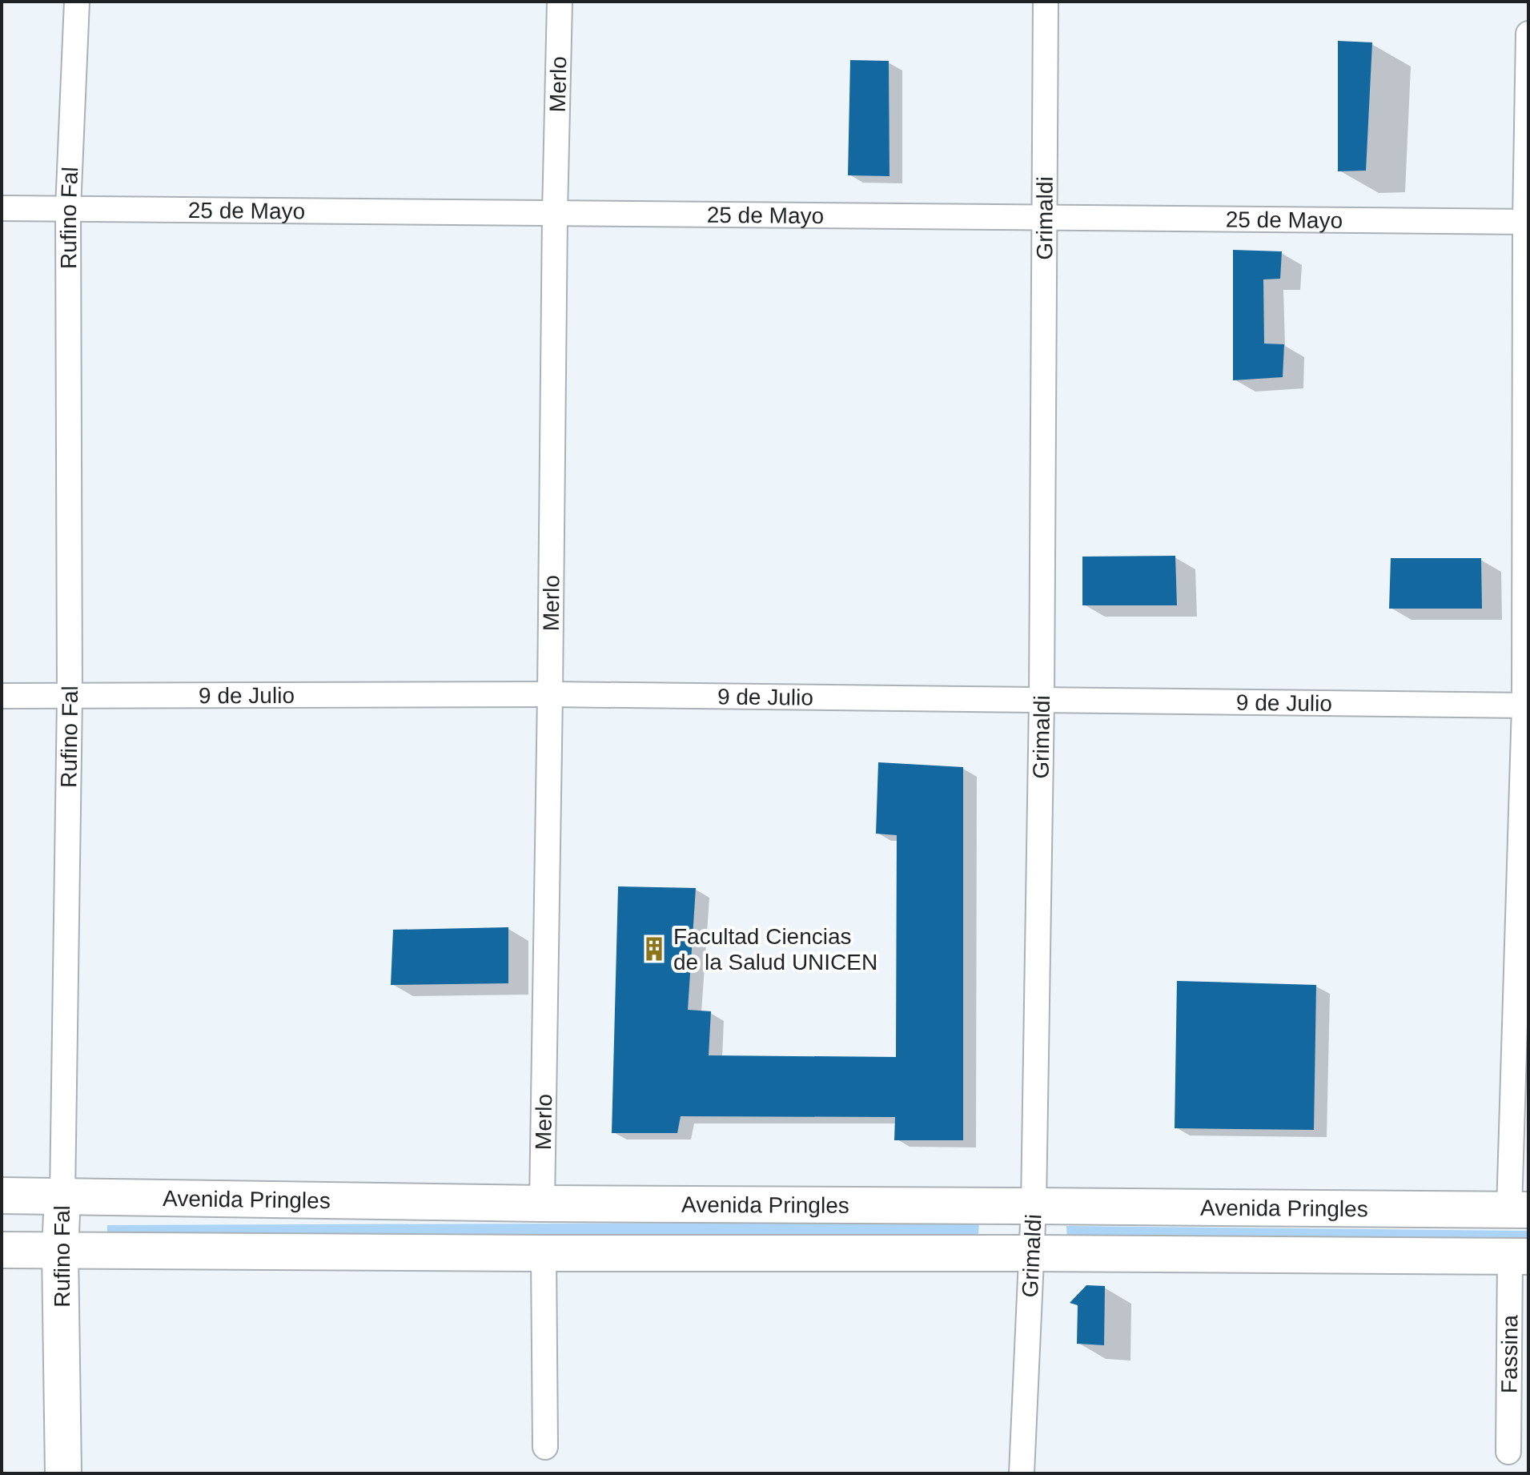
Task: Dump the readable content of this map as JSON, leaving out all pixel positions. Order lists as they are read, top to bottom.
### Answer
{
  "streets": {
    "main road": ["Rufino Fal", "Avenida Pringles"],
    "street": [
      "Merlo",
      "25 de Mayo",
      "Grimaldi",
      "9 de Julio",
      "Fassina"
    ]
  },
  "crossings": [
    ["Merlo", "25 de Mayo"],
    ["Merlo", "9 de Julio"],
    ["Merlo", "Avenida Pringles"],
    ["25 de Mayo", "Rufino Fal"],
    ["25 de Mayo", "Grimaldi"],
    ["Rufino Fal", "9 de Julio"],
    ["Rufino Fal", "Avenida Pringles"],
    ["Grimaldi", "9 de Julio"],
    ["Grimaldi", "Avenida Pringles"],
    ["Avenida Pringles", "Fassina"]
  ],
  "places": {
    "building": ["Facultad Ciencias de la Salud UNICEN"]
  }
}
